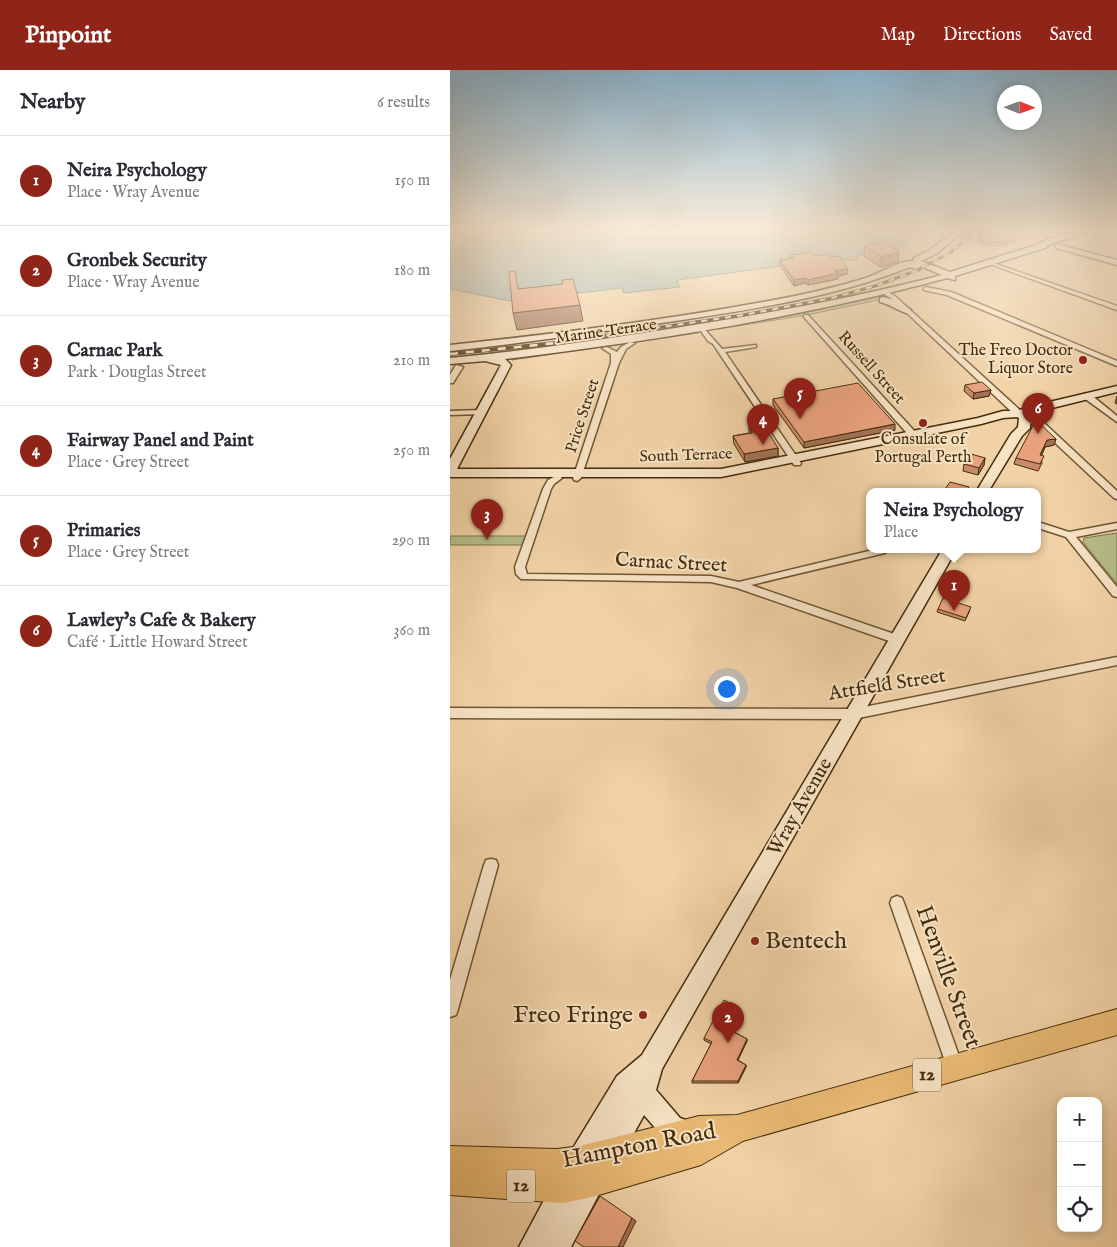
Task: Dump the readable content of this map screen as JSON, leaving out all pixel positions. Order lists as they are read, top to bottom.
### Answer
{
  "streets": {
    "main road": ["South Terrace", "12", "Hampton Road"],
    "street": [
      "Marine Terrace",
      "Russell Street",
      "Price Street",
      "Carnac Street",
      "Attfield Street",
      "Wray Avenue",
      "Henville Street"
    ]
  },
  "crossings": [
    ["Marine Terrace", "Russell Street"],
    ["Marine Terrace", "Price Street"],
    ["Russell Street", "South Terrace"],
    ["Price Street", "South Terrace"],
    ["Carnac Street", "Wray Avenue"],
    ["Attfield Street", "Wray Avenue"],
    ["Wray Avenue", "Hampton Road"],
    ["Henville Street", "Hampton Road"]
  ],
  "places": [
    "The Freo Doctor Liquor Store",
    "Consulate of Portugal Perth",
    "Bentech",
    "Freo Fringe"
  ],
  "north": "right",
  "page": {
    "header": "Pinpoint",
    "nav": ["Map", "Directions", "Saved"],
    "heading": ["Nearby", "6 results"],
    "list": [
      {
        "mark": "1",
        "name": "Neira Psychology",
        "note": "Place · Wray Avenue",
        "value": "150 m"
      },
      {
        "mark": "2",
        "name": "Gronbek Security",
        "note": "Place · Wray Avenue",
        "value": "180 m"
      },
      {
        "mark": "3",
        "name": "Carnac Park",
        "note": "Park · Douglas Street",
        "value": "210 m"
      },
      {
        "mark": "4",
        "name": "Fairway Panel and Paint",
        "note": "Place · Grey Street",
        "value": "250 m"
      },
      {
        "mark": "5",
        "name": "Primaries",
        "note": "Place · Grey Street",
        "value": "290 m"
      },
      {
        "mark": "6",
        "name": "Lawley's Cafe & Bakery",
        "note": "Café · Little Howard Street",
        "value": "360 m"
      }
    ],
    "pins": [
      "5",
      "6",
      "4",
      "3",
      "1",
      "2"
    ],
    "popup": ["Neira Psychology", "Place"],
    "map_buttons": ["+", "−"]
  }
}
